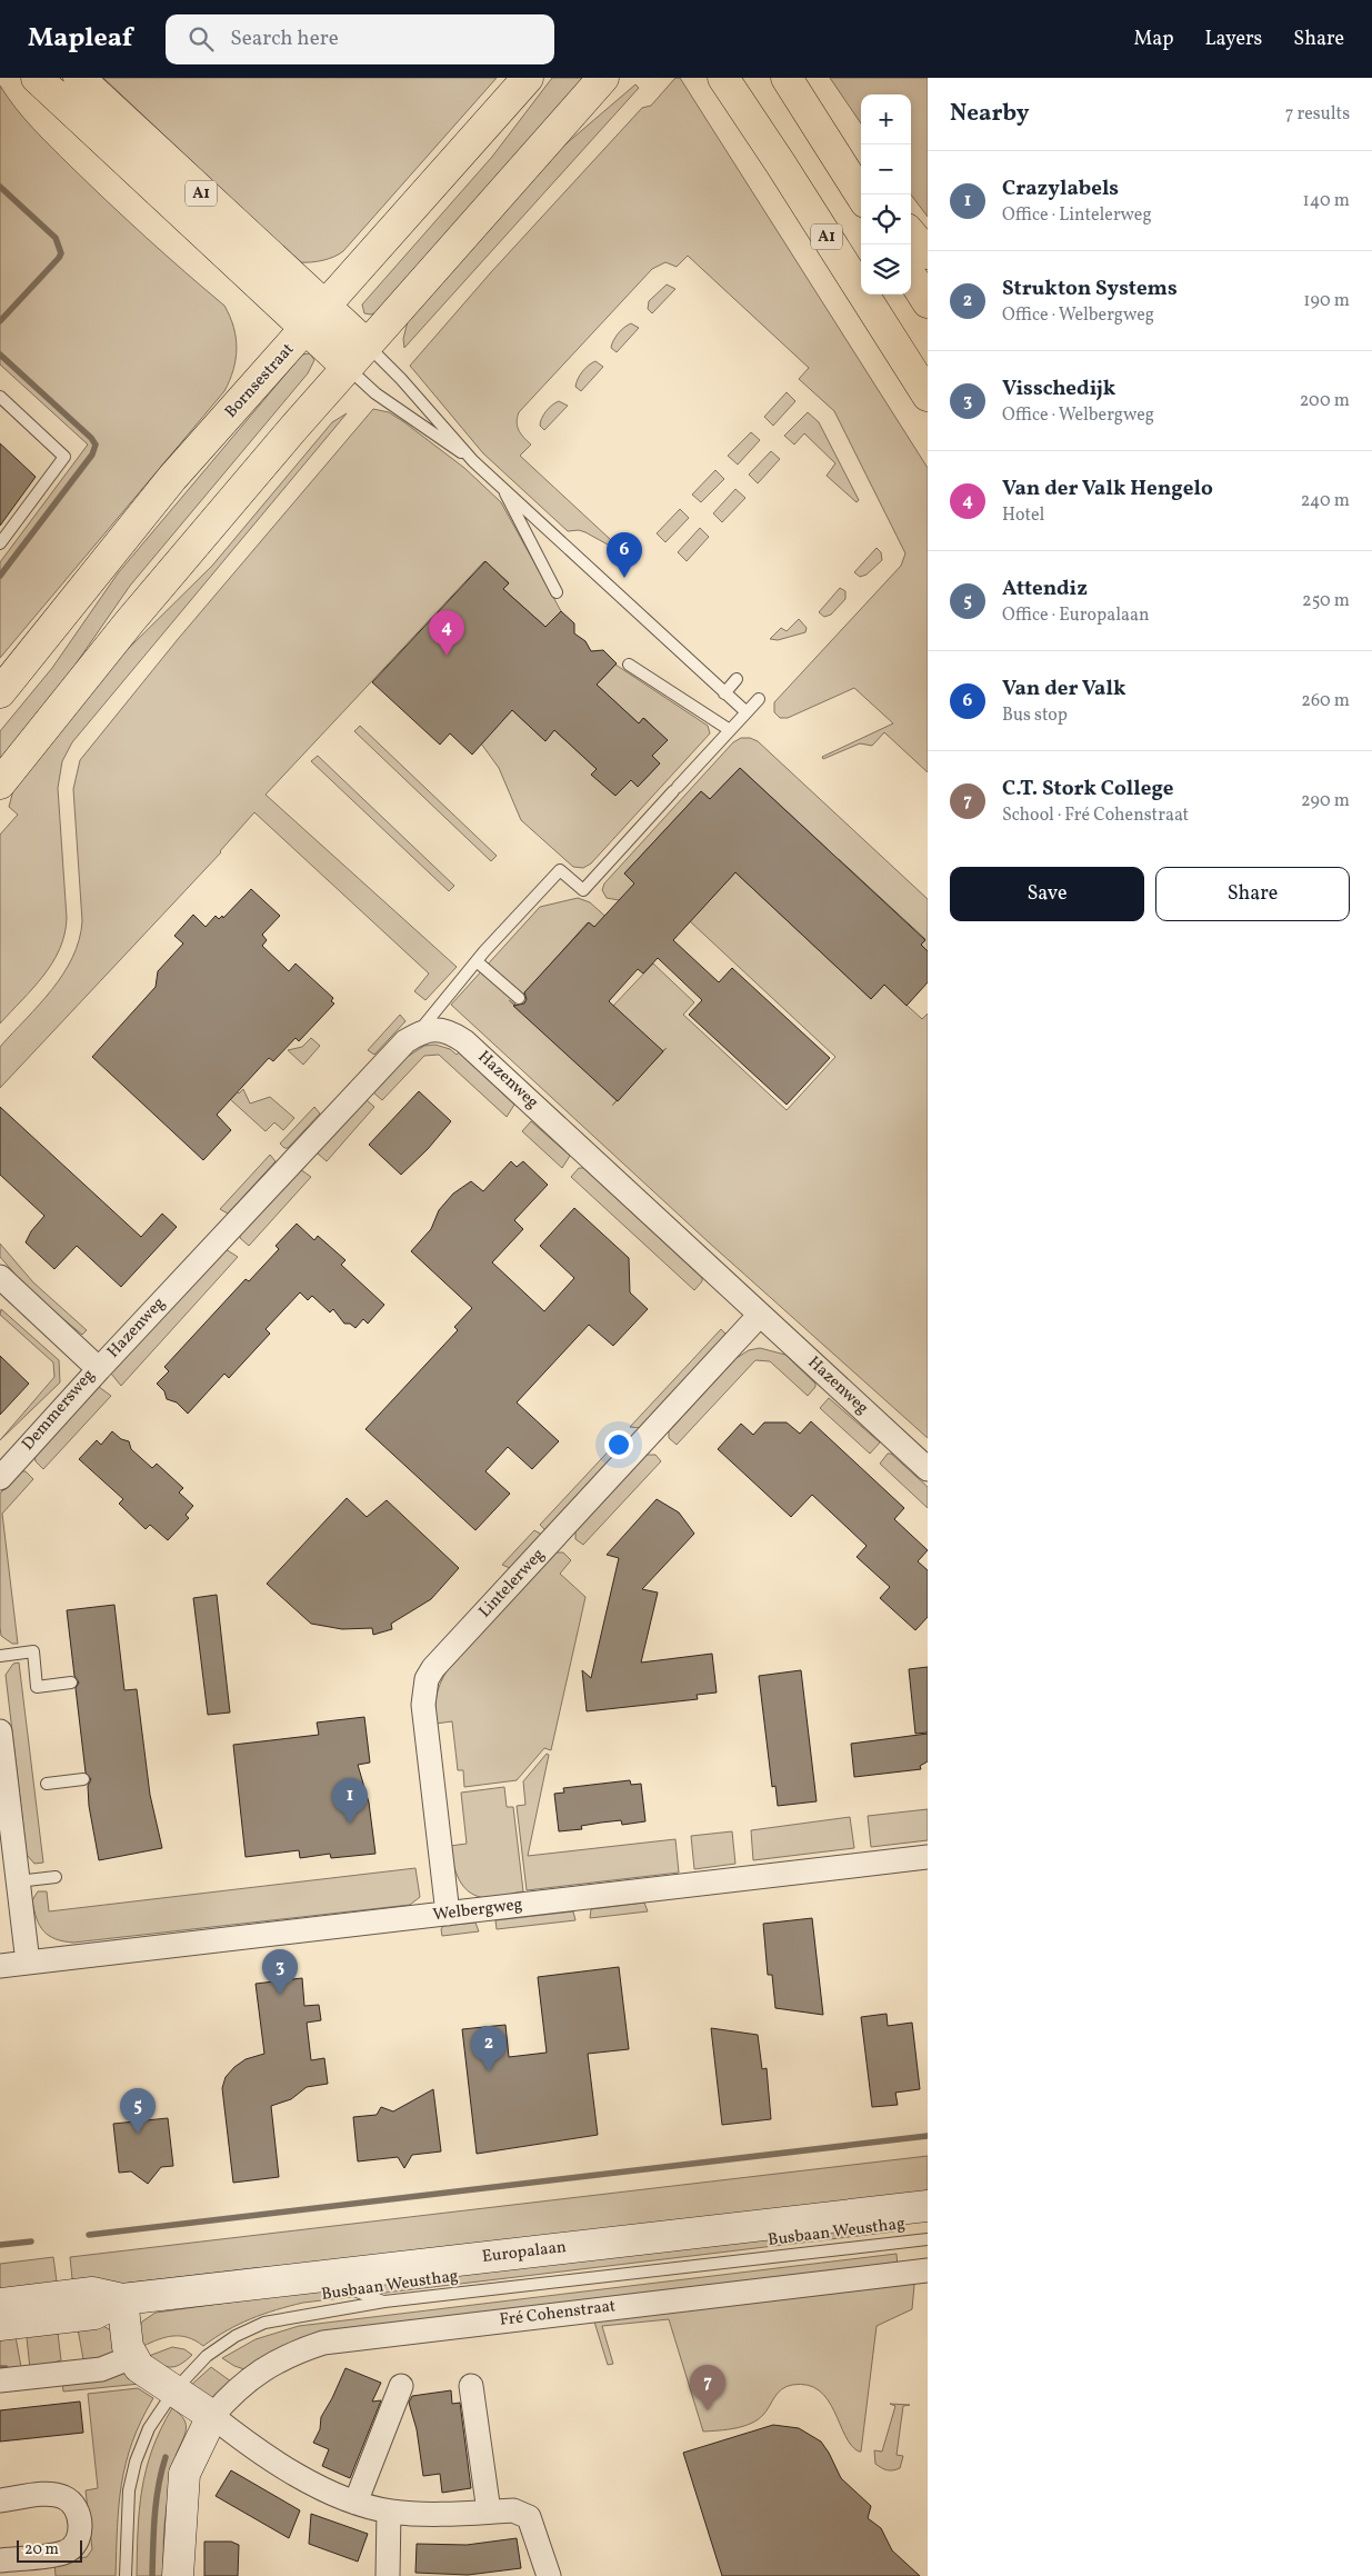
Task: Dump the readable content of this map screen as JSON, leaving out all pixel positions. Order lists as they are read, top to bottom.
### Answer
{
  "streets": {
    "main road": ["A1", "Bornsestraat"],
    "street": [
      "Hazenweg",
      "Demmersweg",
      "Lintelerweg",
      "Welbergweg",
      "Europalaan",
      "Fré Cohenstraat"
    ],
    "lane": ["Busbaan Weusthag"]
  },
  "crossings": [
    ["A1", "Bornsestraat"],
    ["Hazenweg", "Demmersweg"],
    ["Hazenweg", "Lintelerweg"],
    ["Lintelerweg", "Welbergweg"]
  ],
  "scale_bar": "20 m",
  "page": {
    "header": "Mapleaf",
    "search": "Search here",
    "nav": ["Map", "Layers", "Share"],
    "heading": ["Nearby", "7 results"],
    "map_buttons": ["+", "−"],
    "list": [
      {
        "mark": "1",
        "name": "Crazylabels",
        "note": "Office · Lintelerweg",
        "value": "140 m"
      },
      {
        "mark": "2",
        "name": "Strukton Systems",
        "note": "Office · Welbergweg",
        "value": "190 m"
      },
      {
        "mark": "3",
        "name": "Visschedijk",
        "note": "Office · Welbergweg",
        "value": "200 m"
      },
      {
        "mark": "4",
        "name": "Van der Valk Hengelo",
        "note": "Hotel",
        "value": "240 m"
      },
      {
        "mark": "5",
        "name": "Attendiz",
        "note": "Office · Europalaan",
        "value": "250 m"
      },
      {
        "mark": "6",
        "name": "Van der Valk",
        "note": "Bus stop",
        "value": "260 m"
      },
      {
        "mark": "7",
        "name": "C.T. Stork College",
        "note": "School · Fré Cohenstraat",
        "value": "290 m"
      }
    ],
    "pins": [
      "6",
      "4",
      "1",
      "3",
      "2",
      "5",
      "7"
    ],
    "buttons": ["Save", "Share"],
    "scale": "20 m"
  }
}
